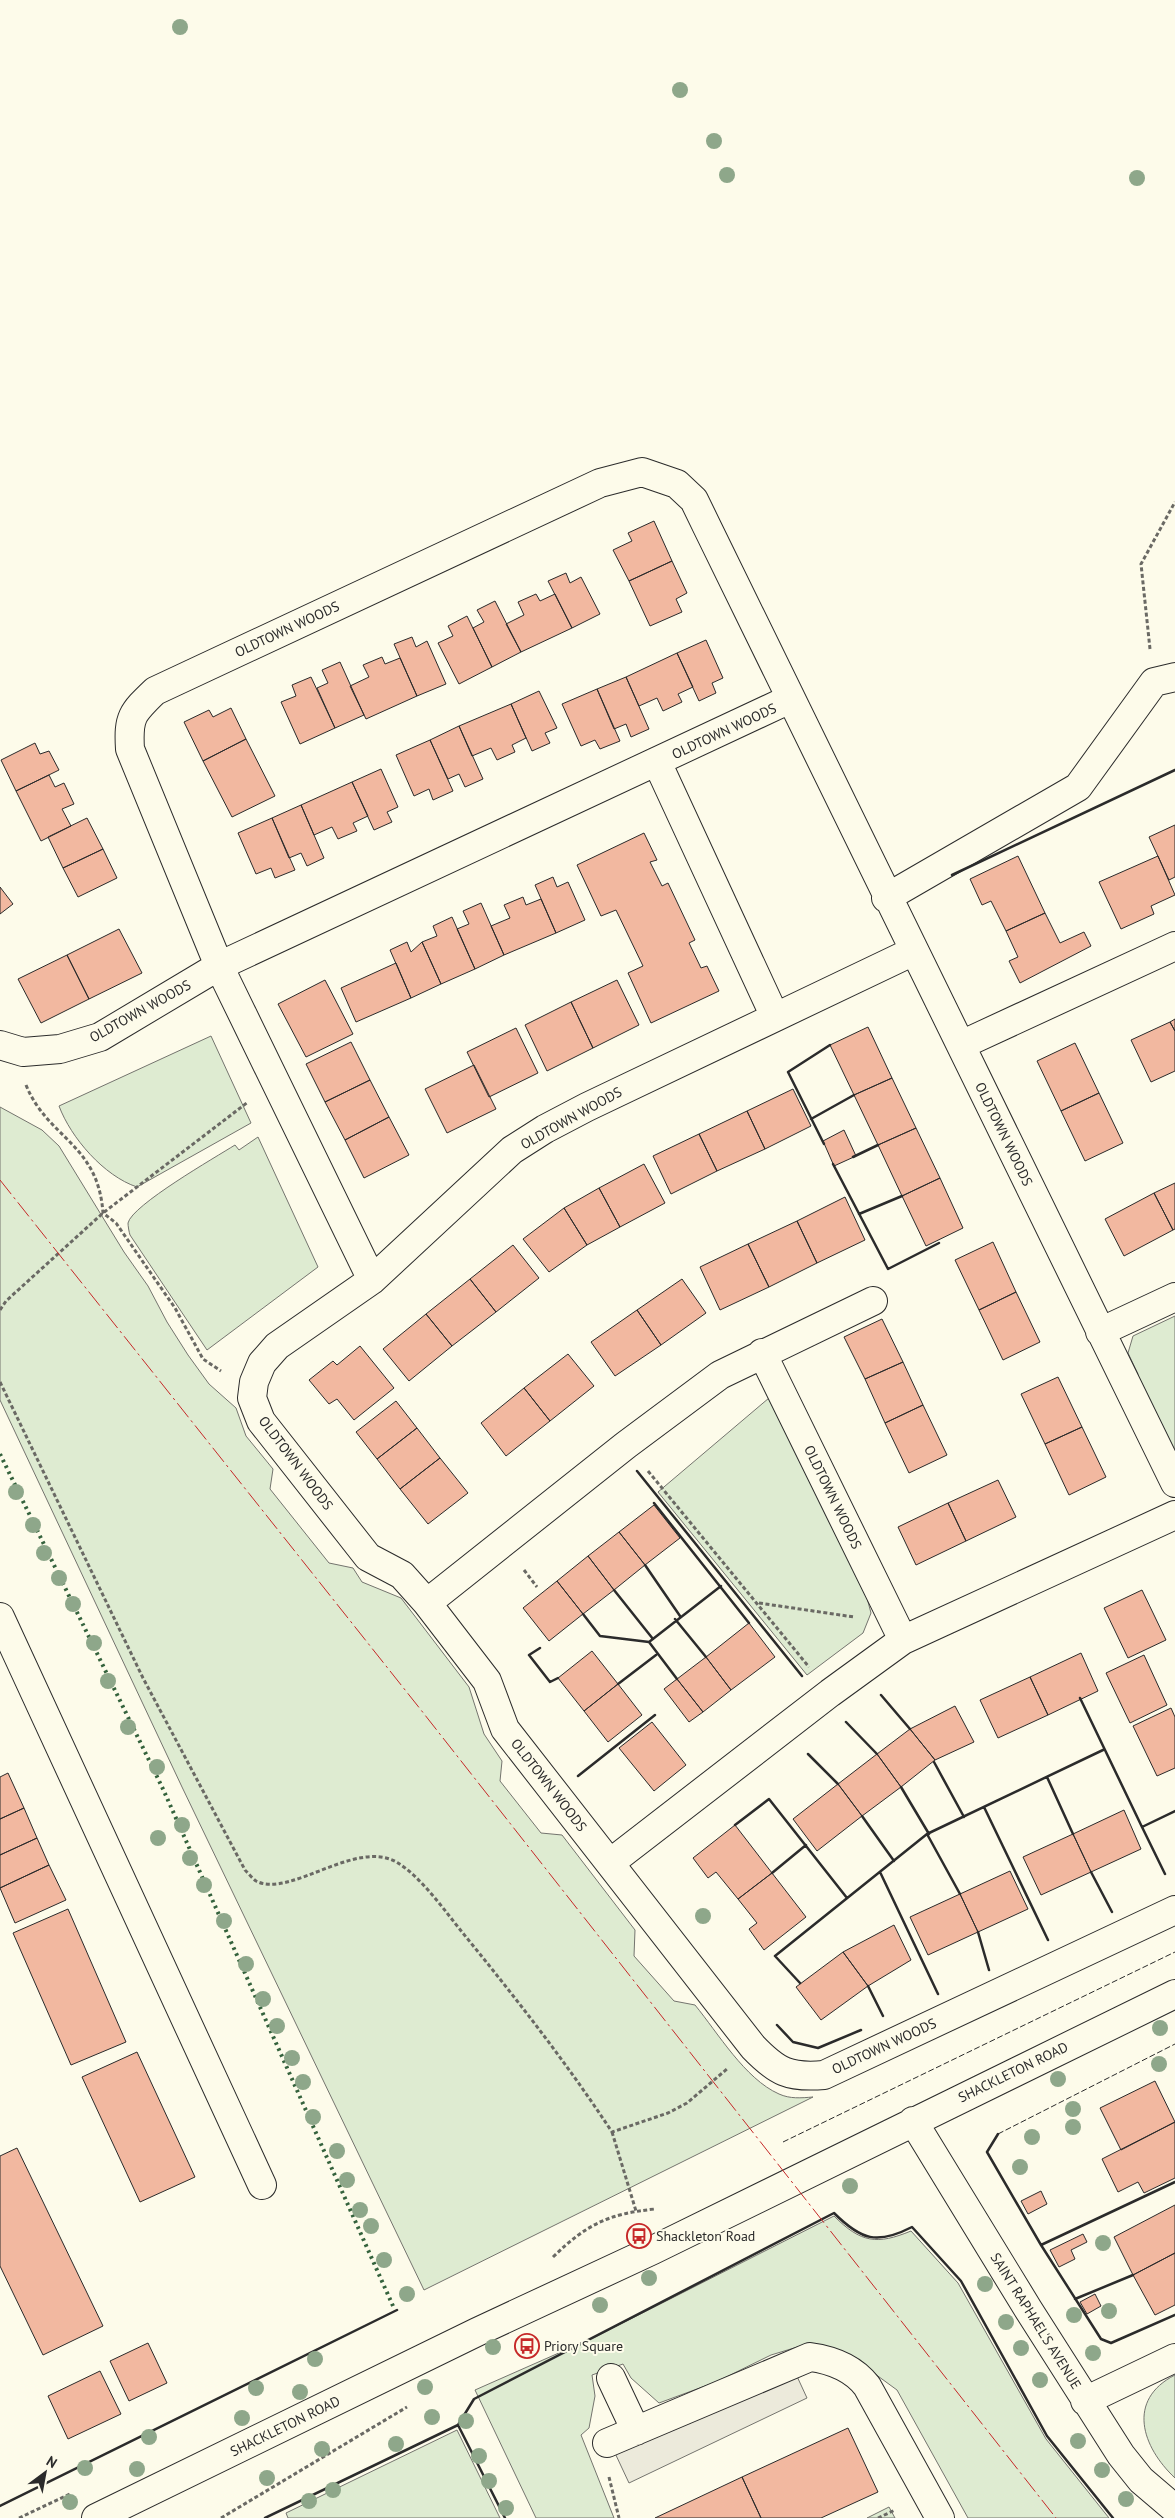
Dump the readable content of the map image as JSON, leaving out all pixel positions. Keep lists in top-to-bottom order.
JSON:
{
  "streets": {
    "street": ["OLDTOWN WOODS", "SHACKLETON ROAD", "SAINT RAPHAEL'S AVENUE"]
  },
  "crossings": [
    ["SHACKLETON ROAD", "SAINT RAPHAEL'S AVENUE"]
  ],
  "places": {
    "bus stop": ["Shackleton Road", "Priory Square"]
  },
  "north": "top right"
}
